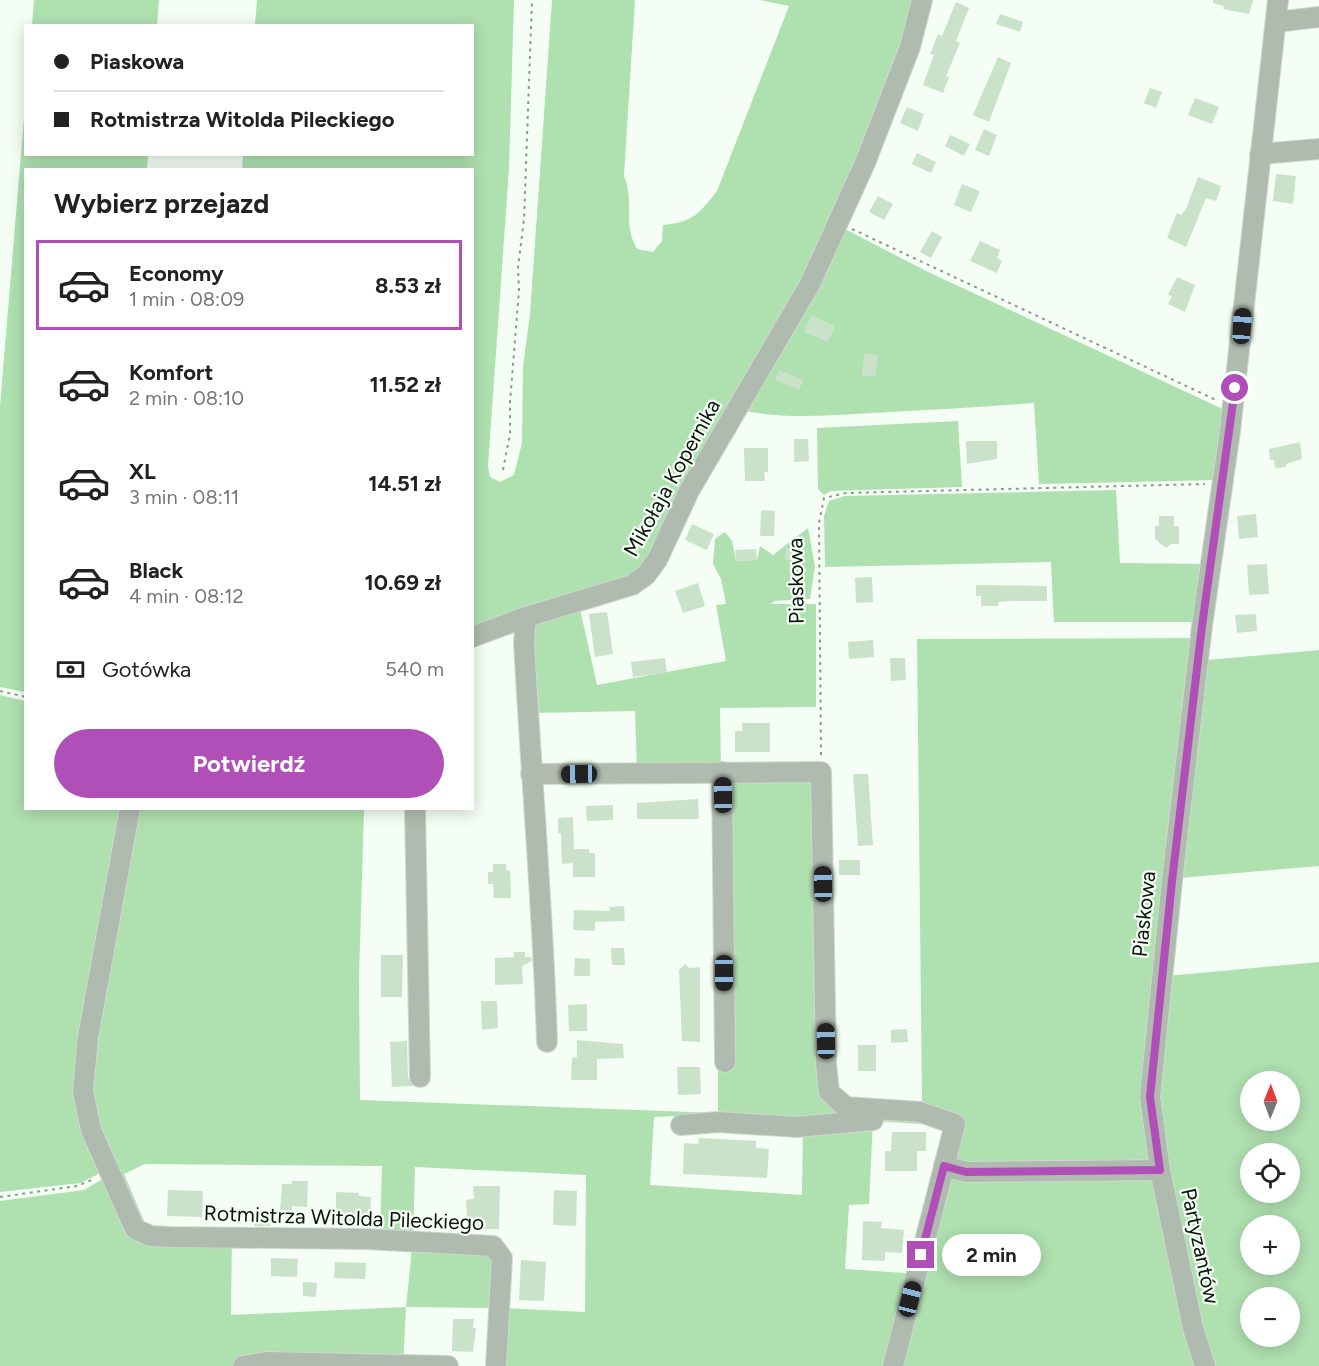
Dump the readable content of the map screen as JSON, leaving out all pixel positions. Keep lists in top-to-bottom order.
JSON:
{
  "streets": {
    "street": [
      "Mikołaja Kopernika",
      "Piaskowa",
      "Rotmistrza Witolda Pileckiego",
      "Partyzantów"
    ]
  },
  "crossings": [
    ["Piaskowa", "Partyzantów"]
  ],
  "north": "top",
  "page": {
    "banner": ["Piaskowa", "Rotmistrza Witolda Pileckiego"],
    "heading": "Wybierz przejazd",
    "list": [
      {
        "name": "Economy",
        "note": "1 min · 08:09",
        "value": "8.53 zł"
      },
      {
        "name": "Komfort",
        "note": "2 min · 08:10",
        "value": "11.52 zł"
      },
      {
        "name": "XL",
        "note": "3 min · 08:11",
        "value": "14.51 zł"
      },
      {
        "name": "Black",
        "note": "4 min · 08:12",
        "value": "10.69 zł"
      }
    ],
    "pay": ["Gotówka", "540 m"],
    "buttons": "Potwierdź",
    "map_buttons": ["+", "−"],
    "bubble": "2 min"
  }
}
